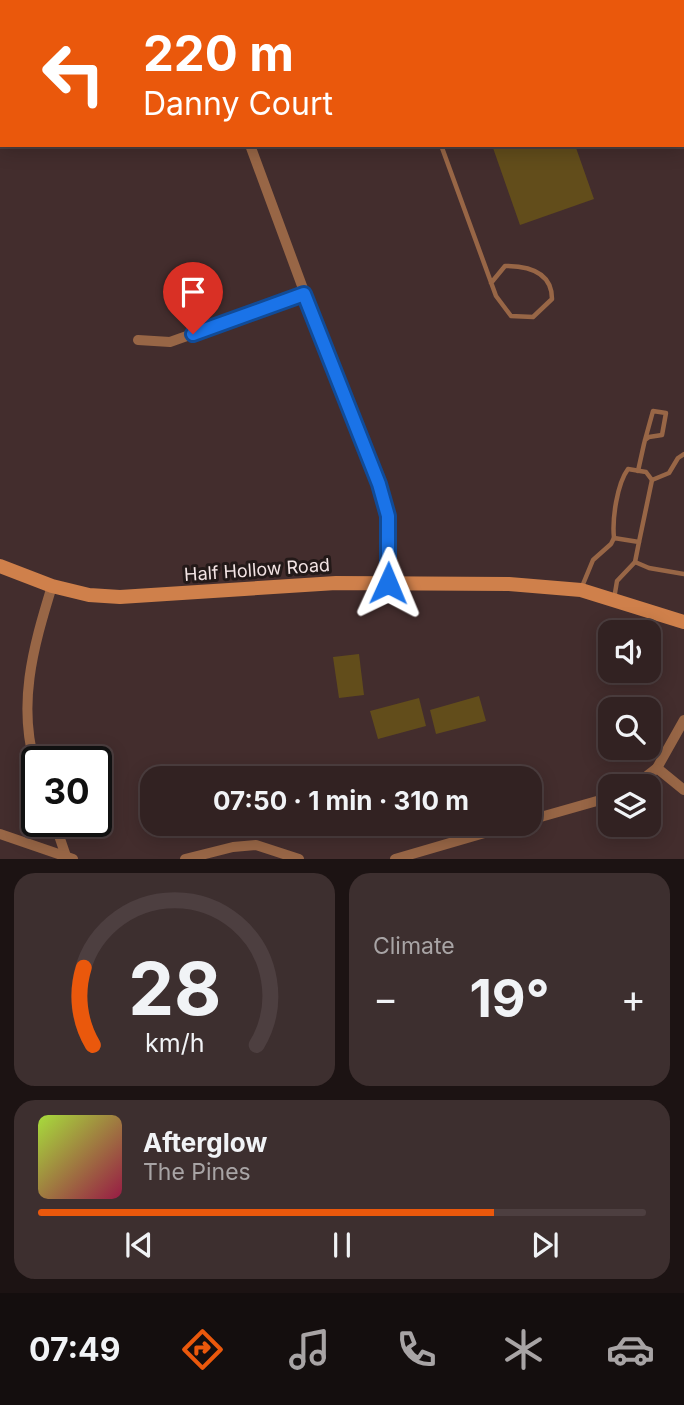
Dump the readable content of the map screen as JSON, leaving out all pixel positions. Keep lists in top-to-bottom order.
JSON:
{
  "streets": {
    "street": ["Half Hollow Road"]
  },
  "page": {
    "turn": ["220 m", "Danny Court"],
    "limit": "30",
    "trip": "07:50 · 1 min · 310 m",
    "tile": "Climate",
    "heat": ["−", "19°", "+"],
    "song": ["Afterglow", "The Pines"],
    "tabs": "07:49",
    "gauge": ["28", "km/h"]
  }
}
